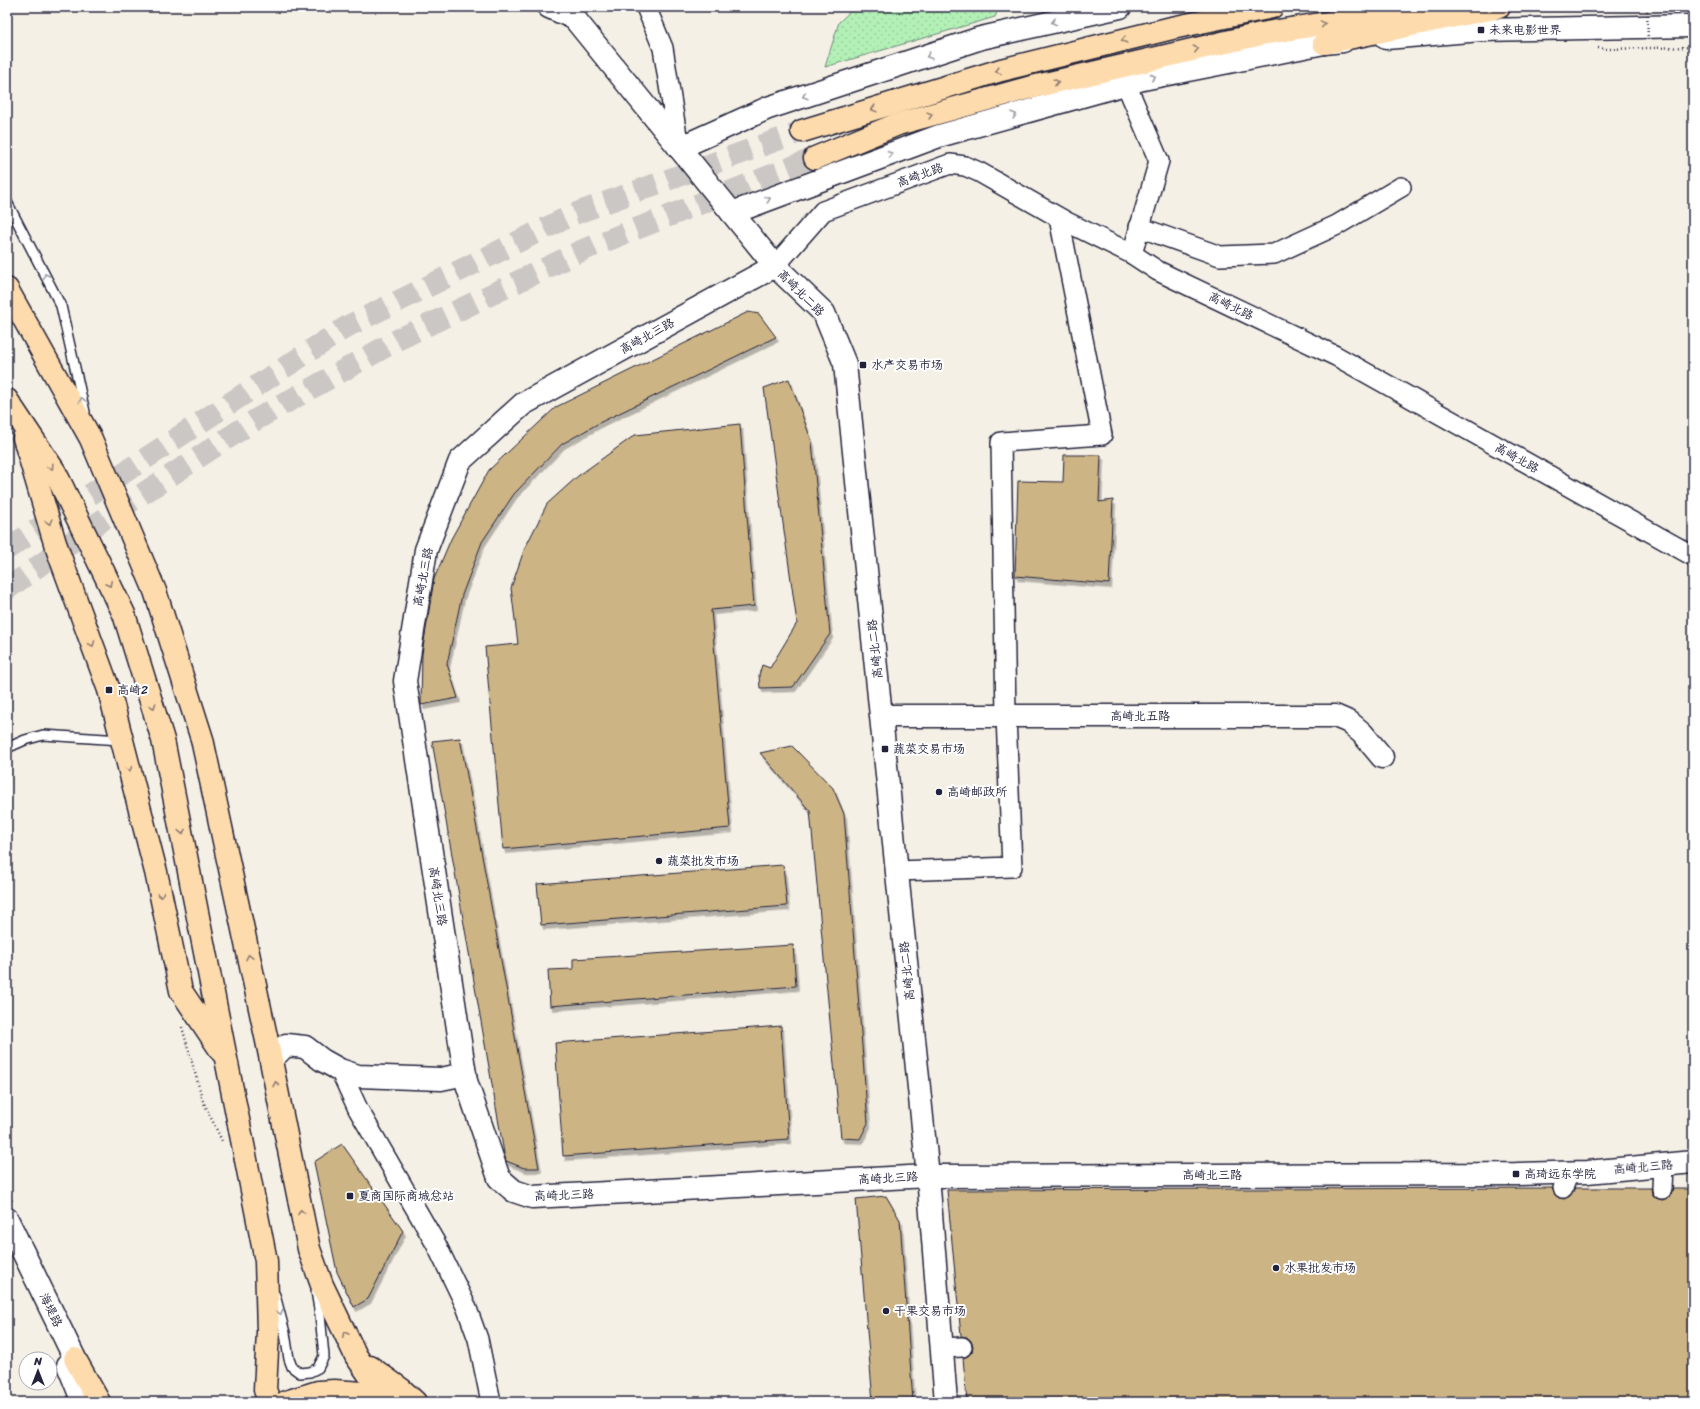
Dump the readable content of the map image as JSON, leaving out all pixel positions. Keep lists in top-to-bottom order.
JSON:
{
  "streets": {
    "street": [
      "高崎北路",
      "高崎北二路",
      "高崎北三路",
      "高崎北五路",
      "海堤路"
    ]
  },
  "crossings": [
    ["高崎北路", "高崎北二路"],
    ["高崎北路", "高崎北三路"],
    ["高崎北二路", "高崎北三路"],
    ["高崎北二路", "高崎北五路"]
  ],
  "places": {
    "transit": [
      "未来电影世界",
      "水产交易市场",
      "高崎2",
      "蔬菜交易市场",
      "高琦远东学院",
      "夏商国际商城总站"
    ],
    "other": [
      "高崎邮政所",
      "蔬菜批发市场",
      "水果批发市场",
      "干果交易市场"
    ]
  },
  "north": "top"
}
